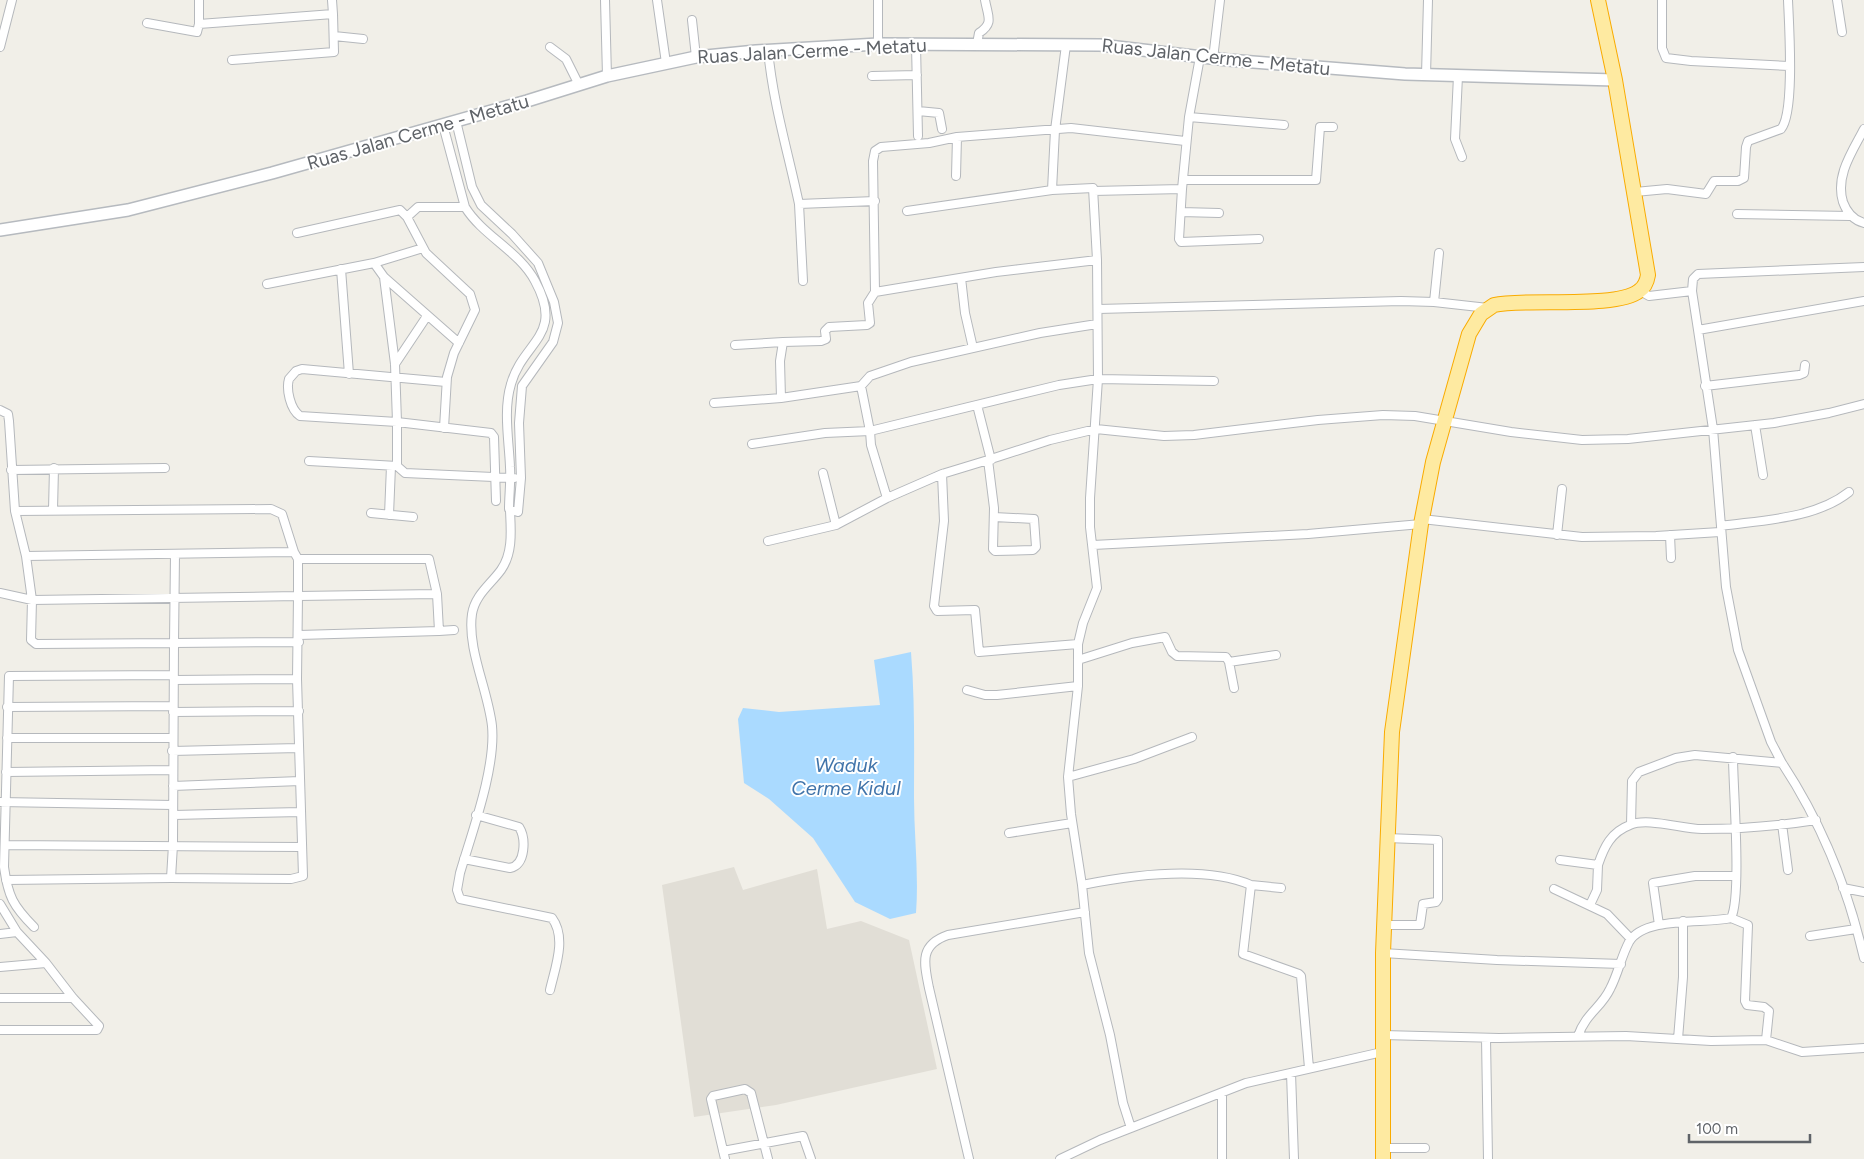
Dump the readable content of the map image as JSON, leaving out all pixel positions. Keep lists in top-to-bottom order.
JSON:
{
  "streets": {
    "main road": ["Ruas Jalan Cerme - Metatu"]
  },
  "water": ["Waduk Cerme Kidul"],
  "scale_bar": "100 m"
}
